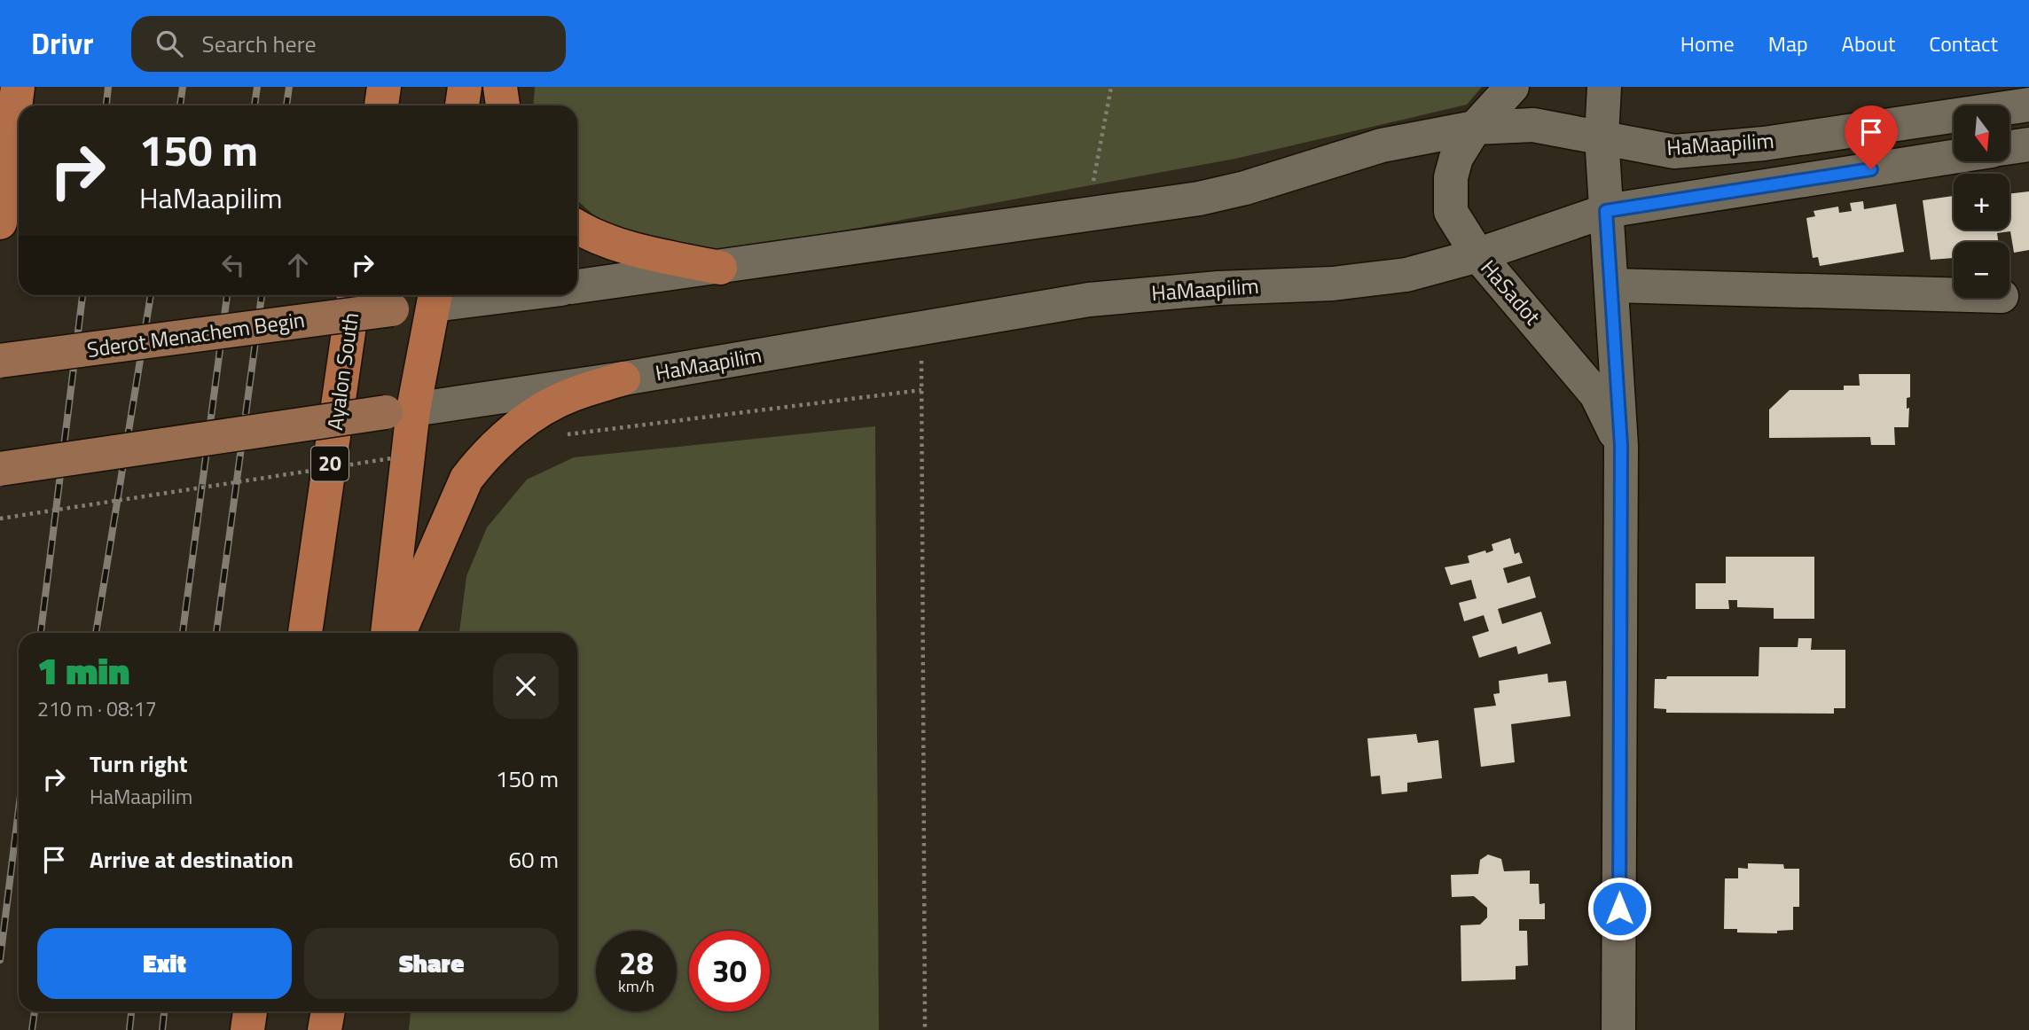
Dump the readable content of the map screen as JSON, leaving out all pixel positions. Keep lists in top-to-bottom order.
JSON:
{
  "streets": {
    "highway": ["Ayalon South", "20"],
    "main road": ["Sderot Menachem Begin"],
    "street": ["HaMaapilim", "HaSadot"]
  },
  "crossings": [
    ["HaMaapilim", "HaSadot"]
  ],
  "north": "bottom",
  "page": {
    "header": "Drivr",
    "search": "Search here",
    "nav": [
      "Home",
      "Map",
      "About",
      "Contact"
    ],
    "map_buttons": ["+", "−"],
    "turn": ["150 m", "HaMaapilim"],
    "heading": ["1 min", "210 m · 08:17"],
    "list": [
      {
        "name": "Turn right",
        "note": "HaMaapilim",
        "value": "150 m"
      },
      {
        "name": "Arrive at destination",
        "value": "60 m"
      }
    ],
    "buttons": ["Exit", "Share"],
    "speed": "28 km/h",
    "limit": "30"
  }
}
